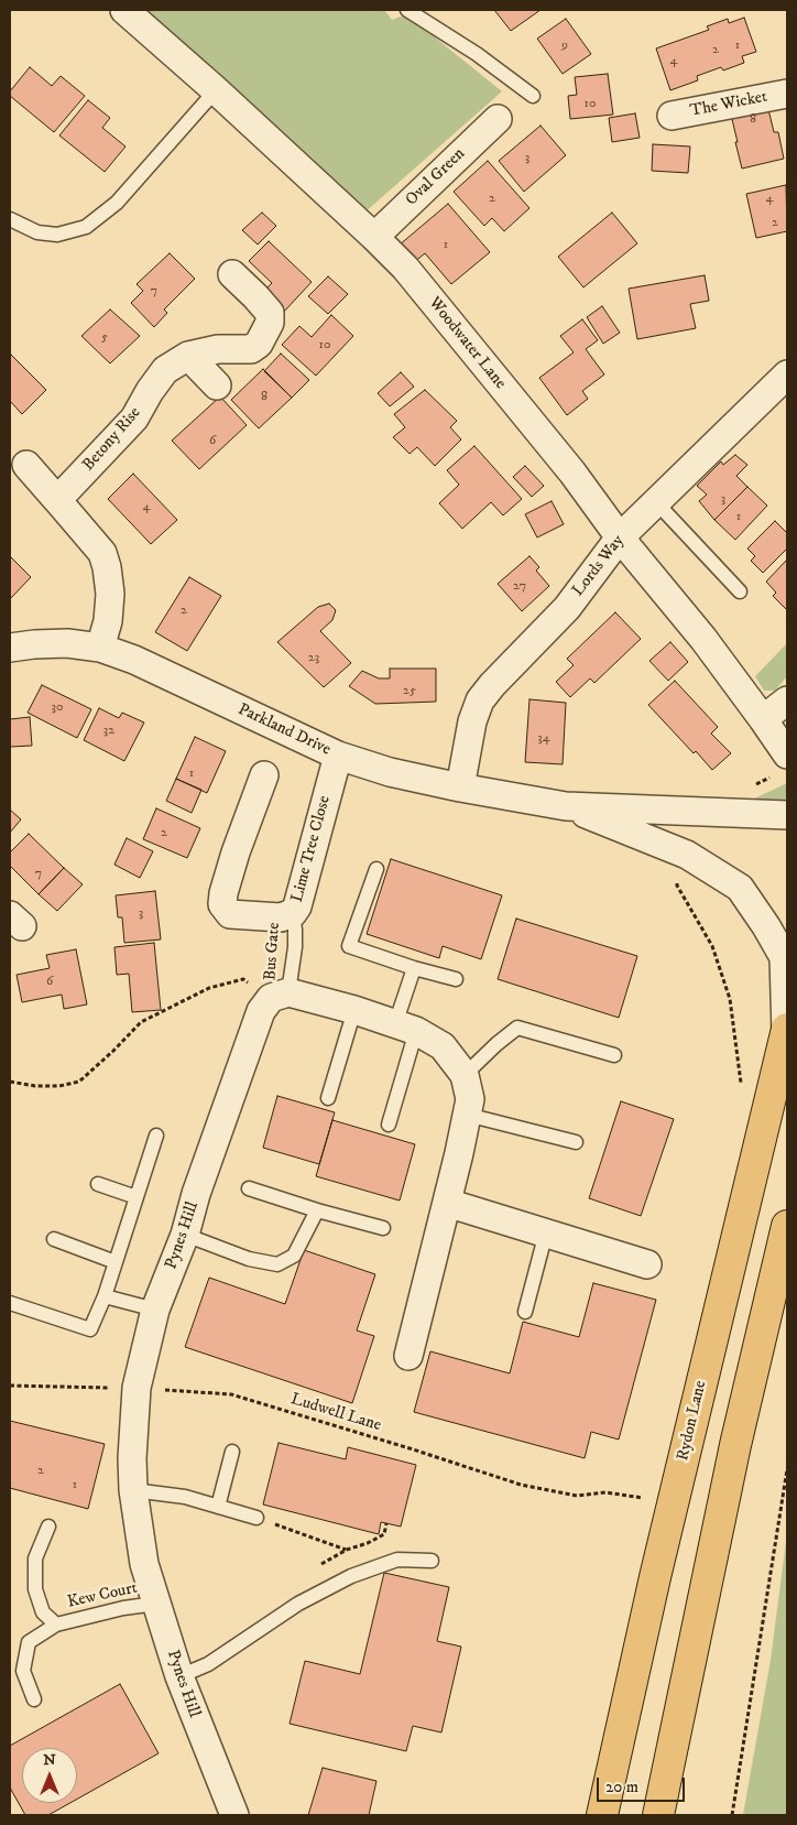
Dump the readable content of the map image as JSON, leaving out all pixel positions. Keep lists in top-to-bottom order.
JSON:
{
  "streets": {
    "main road": ["Rydon Lane"],
    "street": [
      "The Wicket",
      "Oval Green",
      "Woodwater Lane",
      "Betony Rise",
      "Lords Way",
      "Parkland Drive",
      "Lime Tree Close",
      "Pynes Hill"
    ],
    "lane": ["Bus Gate", "Kew Court"],
    "path": ["Ludwell Lane"]
  },
  "crossings": [
    ["Oval Green", "Woodwater Lane"],
    ["Woodwater Lane", "Lords Way"],
    ["Lords Way", "Parkland Drive"],
    ["Parkland Drive", "Lime Tree Close"],
    ["Parkland Drive", "Rydon Lane"],
    ["Lime Tree Close", "Bus Gate"],
    ["Bus Gate", "Pynes Hill"],
    ["Pynes Hill", "Ludwell Lane"],
    ["Pynes Hill", "Kew Court"]
  ],
  "house_numbers": [
    "9",
    "1",
    "2",
    "4",
    "10",
    "8",
    "3",
    "2",
    "4",
    "2",
    "1",
    "7",
    "5",
    "10",
    "8",
    "6",
    "3",
    "4",
    "1",
    "27",
    "2",
    "23",
    "25",
    "30",
    "32",
    "34",
    "1",
    "2",
    "7",
    "3",
    "6",
    "2",
    "1"
  ],
  "scale_bar": "20 m",
  "north": "top"
}
